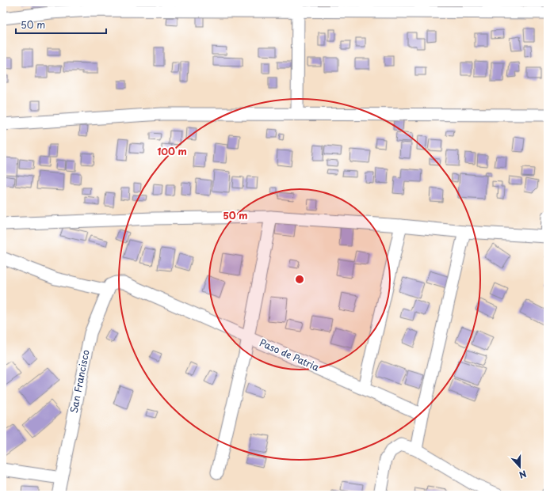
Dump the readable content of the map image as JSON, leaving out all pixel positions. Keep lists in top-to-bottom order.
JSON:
{
  "streets": {
    "street": ["Paso de Patria", "San Francisco"]
  },
  "crossings": [
    ["Paso de Patria", "San Francisco"]
  ],
  "scale_bar": "50 m",
  "north": "bottom",
  "rings": ["100 m", "50 m"]
}
